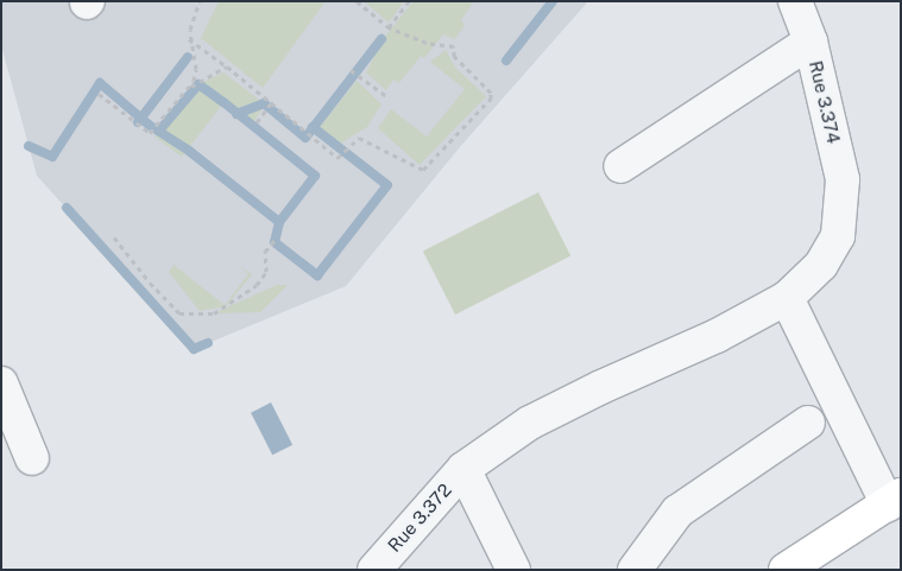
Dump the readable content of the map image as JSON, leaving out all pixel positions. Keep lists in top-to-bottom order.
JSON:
{
  "streets": {
    "street": ["Rue 3.374", "Rue 3.372"]
  },
  "crossings": [
    ["Rue 3.374", "Rue 3.372"]
  ]
}
